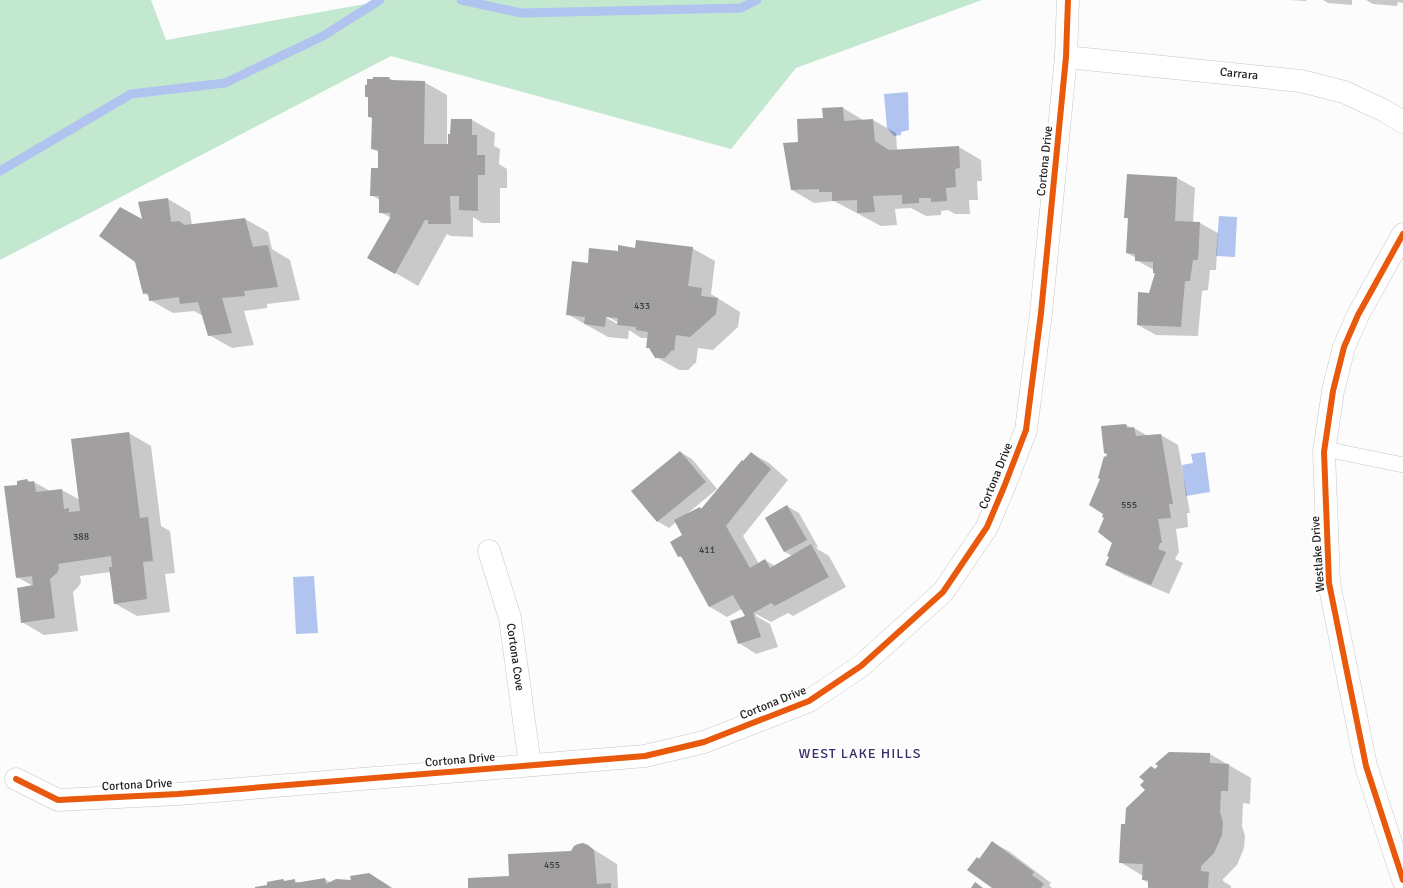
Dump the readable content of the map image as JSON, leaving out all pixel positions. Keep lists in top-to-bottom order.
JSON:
{
  "streets": {
    "street": [
      "Carrara",
      "Cortona Drive",
      "Westlake Drive",
      "Cortona Cove"
    ]
  },
  "crossings": [
    ["Carrara", "Cortona Drive"],
    ["Cortona Drive", "Cortona Cove"]
  ],
  "districts": ["WEST LAKE HILLS"],
  "house_numbers": [
    "433",
    "555",
    "388",
    "411",
    "455"
  ]
}
